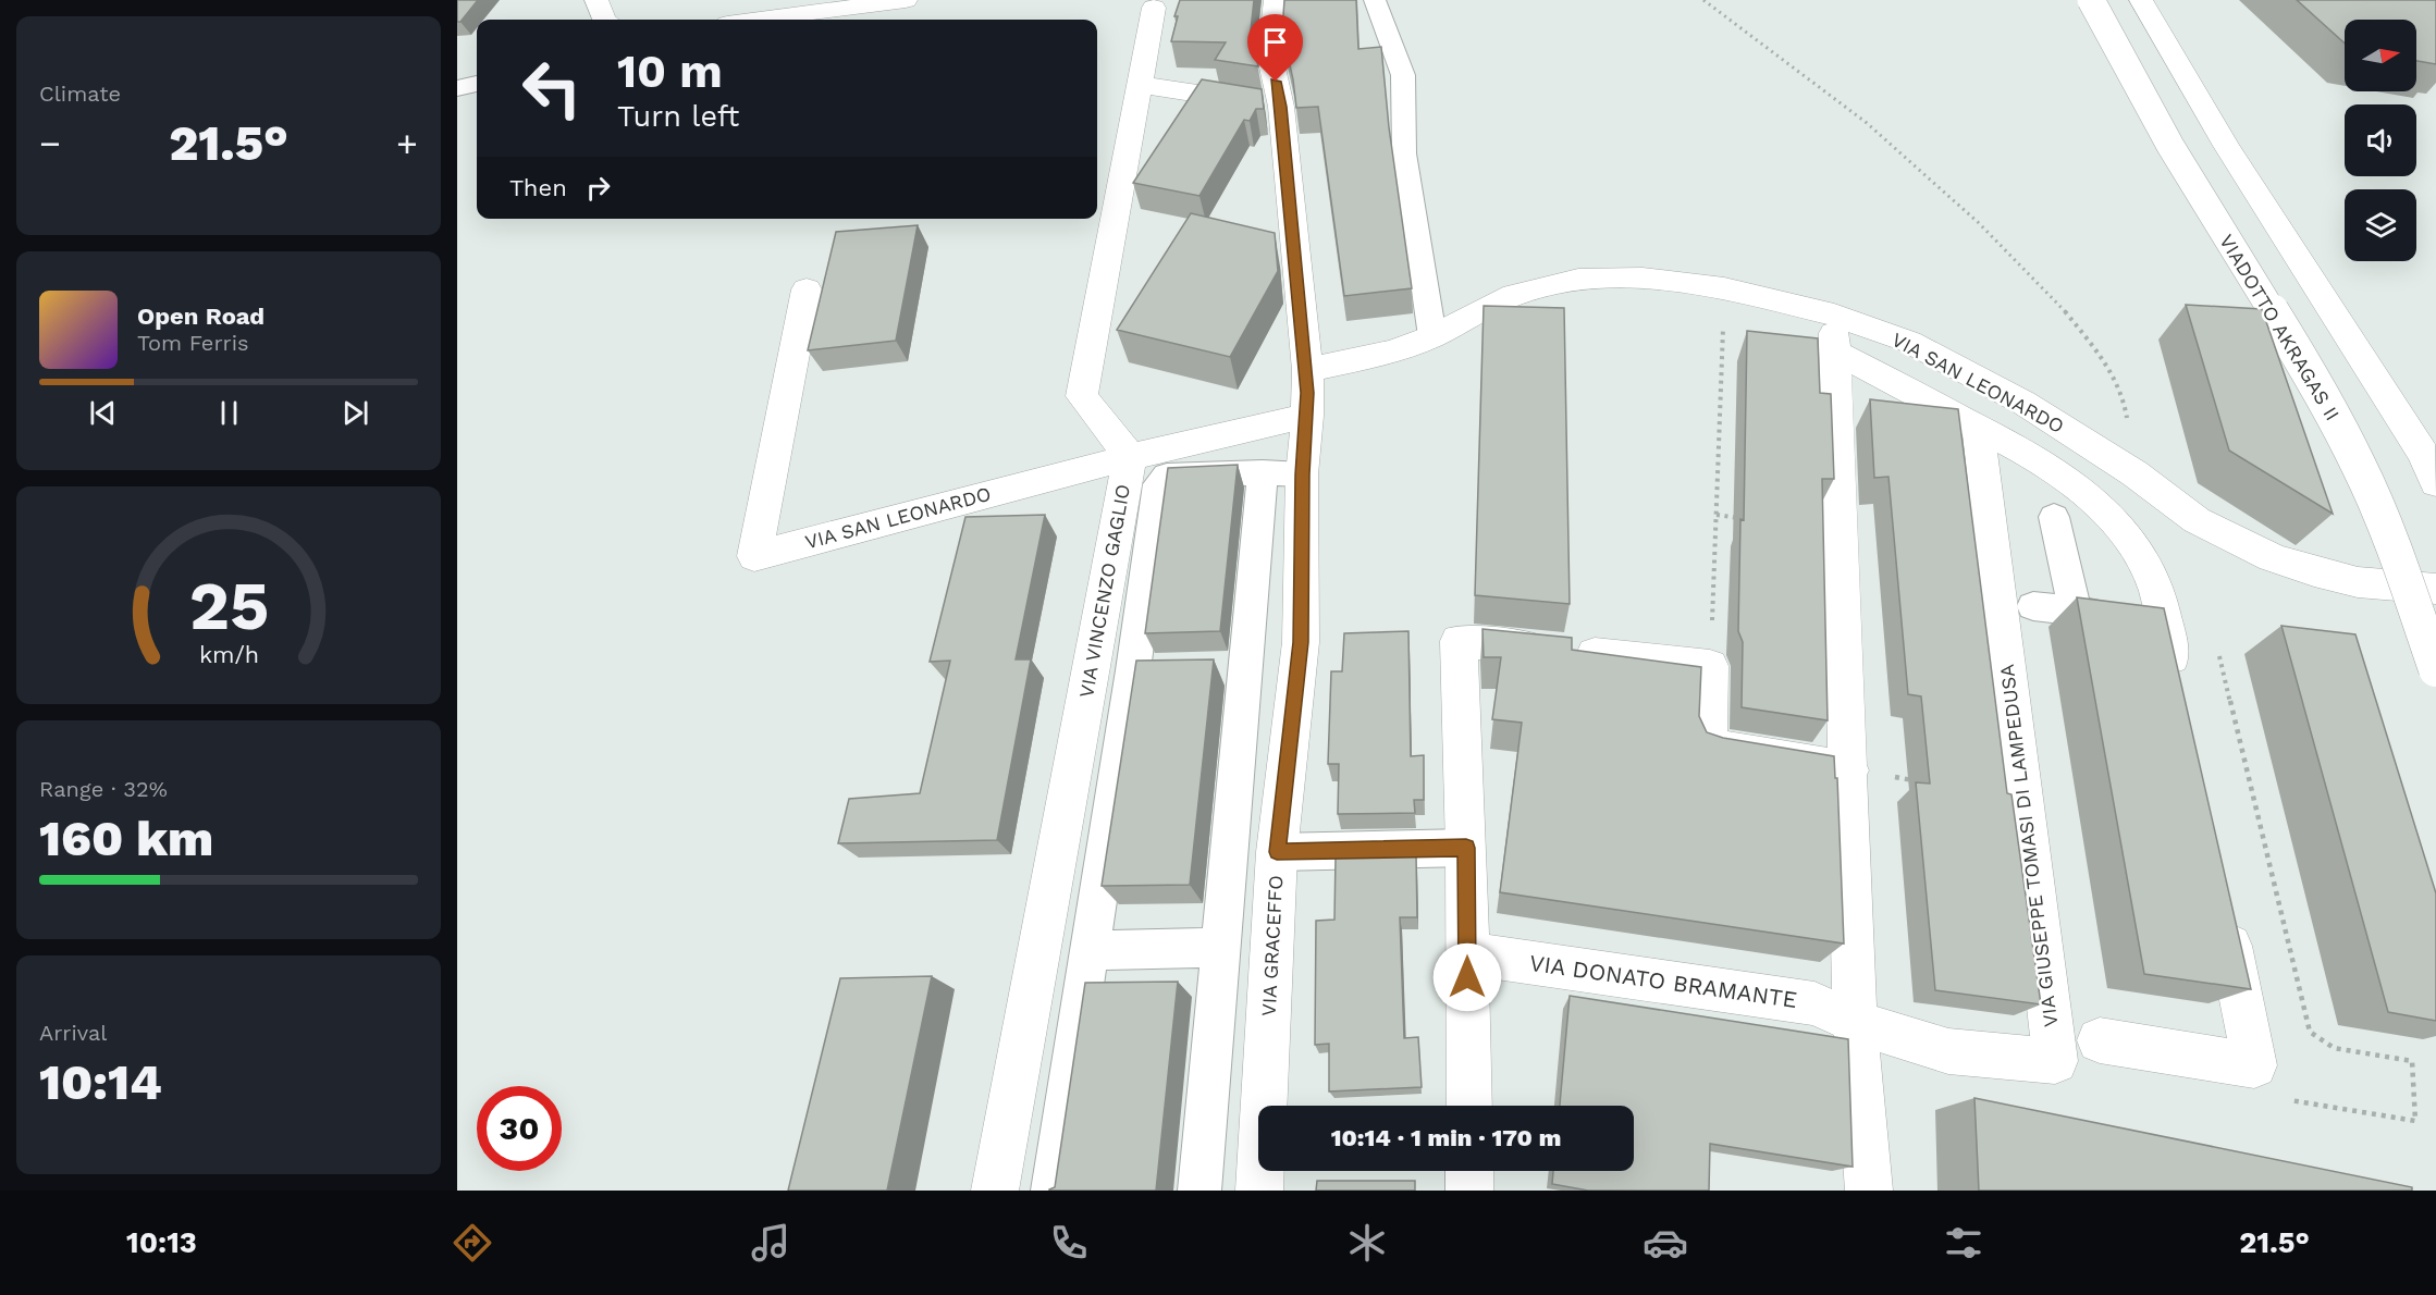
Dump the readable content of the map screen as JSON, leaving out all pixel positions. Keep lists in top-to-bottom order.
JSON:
{
  "streets": {
    "street": [
      "VIADOTTO AKRAGAS II",
      "VIA SAN LEONARDO",
      "VIA VINCENZO GAGLIO",
      "VIA GIUSEPPE TOMASI DI LAMPEDUSA",
      "VIA GRACEFFO",
      "VIA DONATO BRAMANTE"
    ]
  },
  "crossings": [
    ["VIA SAN LEONARDO", "VIA VINCENZO GAGLIO"],
    ["VIA SAN LEONARDO", "VIA GRACEFFO"],
    ["VIA GIUSEPPE TOMASI DI LAMPEDUSA", "VIA DONATO BRAMANTE"]
  ],
  "north": "right",
  "page": {
    "tile": [
      "Climate",
      ["Range · 32%", "160 km"],
      ["Arrival", "10:14"]
    ],
    "turn": ["10 m", "Turn left"],
    "heat": ["−", "21.5°", "+"],
    "then": "Then",
    "song": ["Open Road", "Tom Ferris"],
    "limit": "30",
    "trip": "10:14 · 1 min · 170 m",
    "tabs": ["10:13", "21.5°"],
    "gauge": ["25", "km/h"]
  }
}
